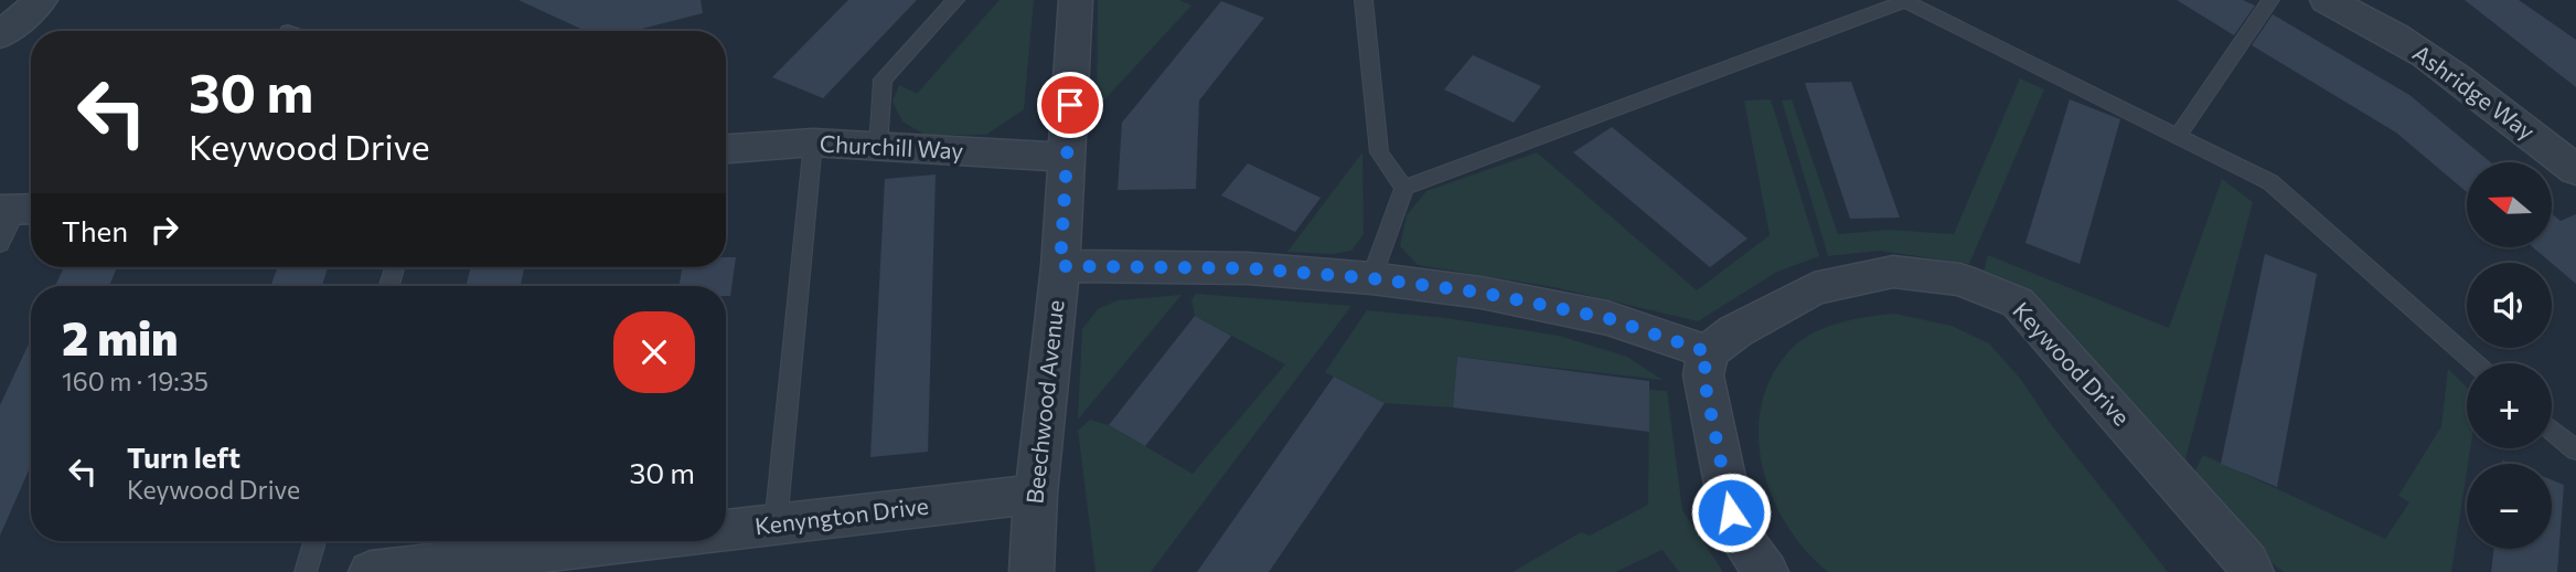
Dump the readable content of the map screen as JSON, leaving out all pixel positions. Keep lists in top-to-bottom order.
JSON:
{
  "streets": {
    "street": [
      "Ashridge Way",
      "Churchill Way",
      "Keywood Drive",
      "Beechwood Avenue",
      "Kenyngton Drive"
    ]
  },
  "crossings": [
    ["Churchill Way", "Beechwood Avenue"],
    ["Beechwood Avenue", "Kenyngton Drive"]
  ],
  "north": "left",
  "page": {
    "turn": ["30 m", "Keywood Drive"],
    "map_buttons": ["+", "−"],
    "then": "Then",
    "heading": ["2 min", "160 m · 19:35"],
    "list": [
      {
        "name": "Turn left",
        "note": "Keywood Drive",
        "value": "30 m"
      }
    ]
  }
}
